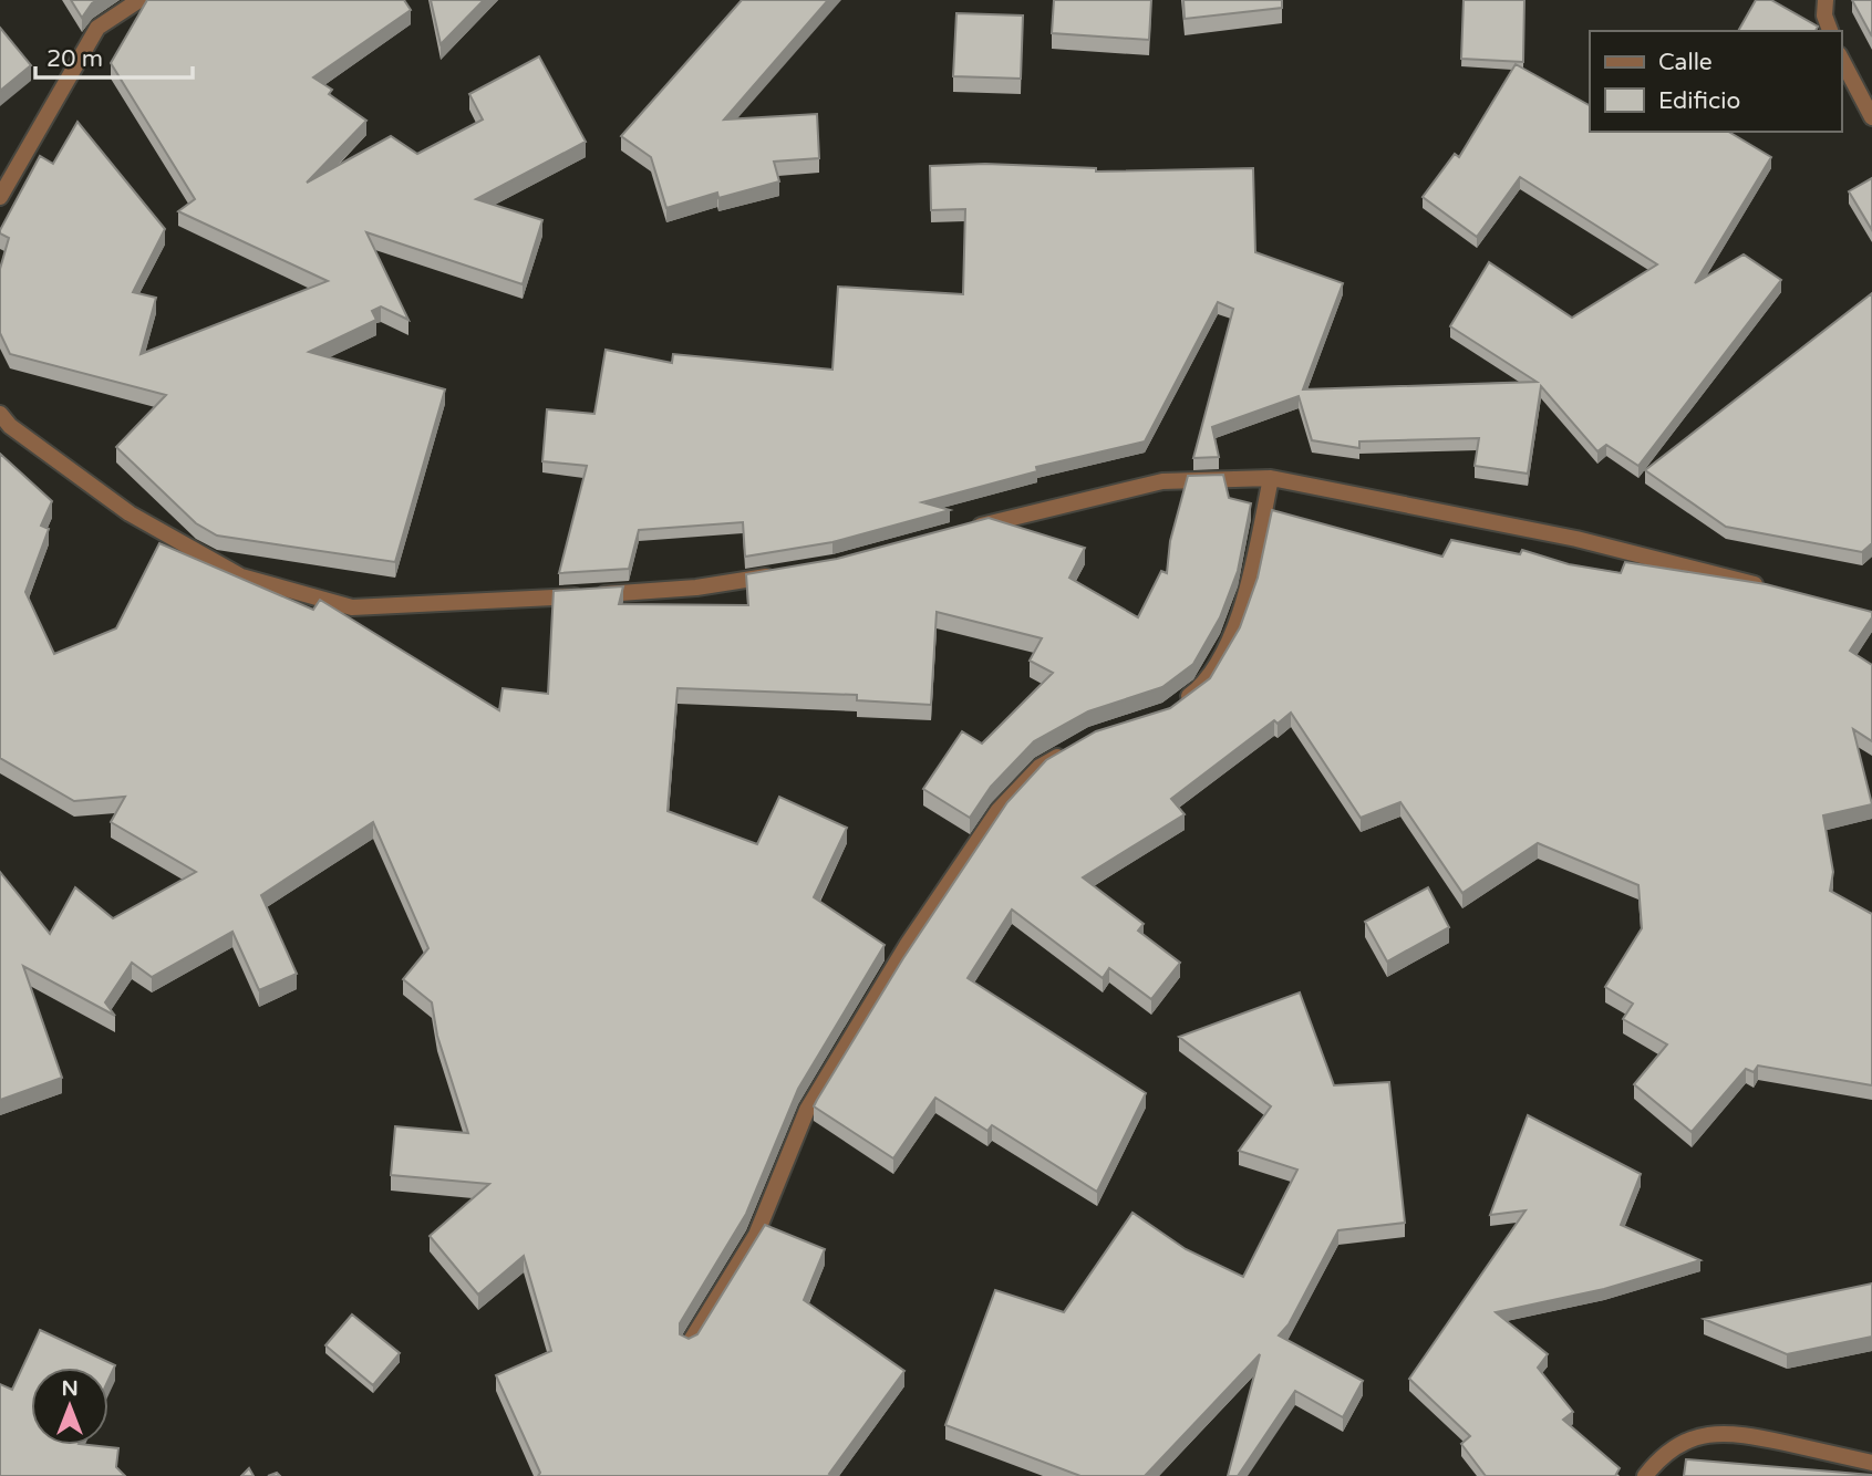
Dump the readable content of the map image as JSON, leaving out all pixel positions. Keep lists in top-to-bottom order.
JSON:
{
  "legend": ["Calle", "Edificio"],
  "scale_bar": "20 m",
  "north": "top"
}
